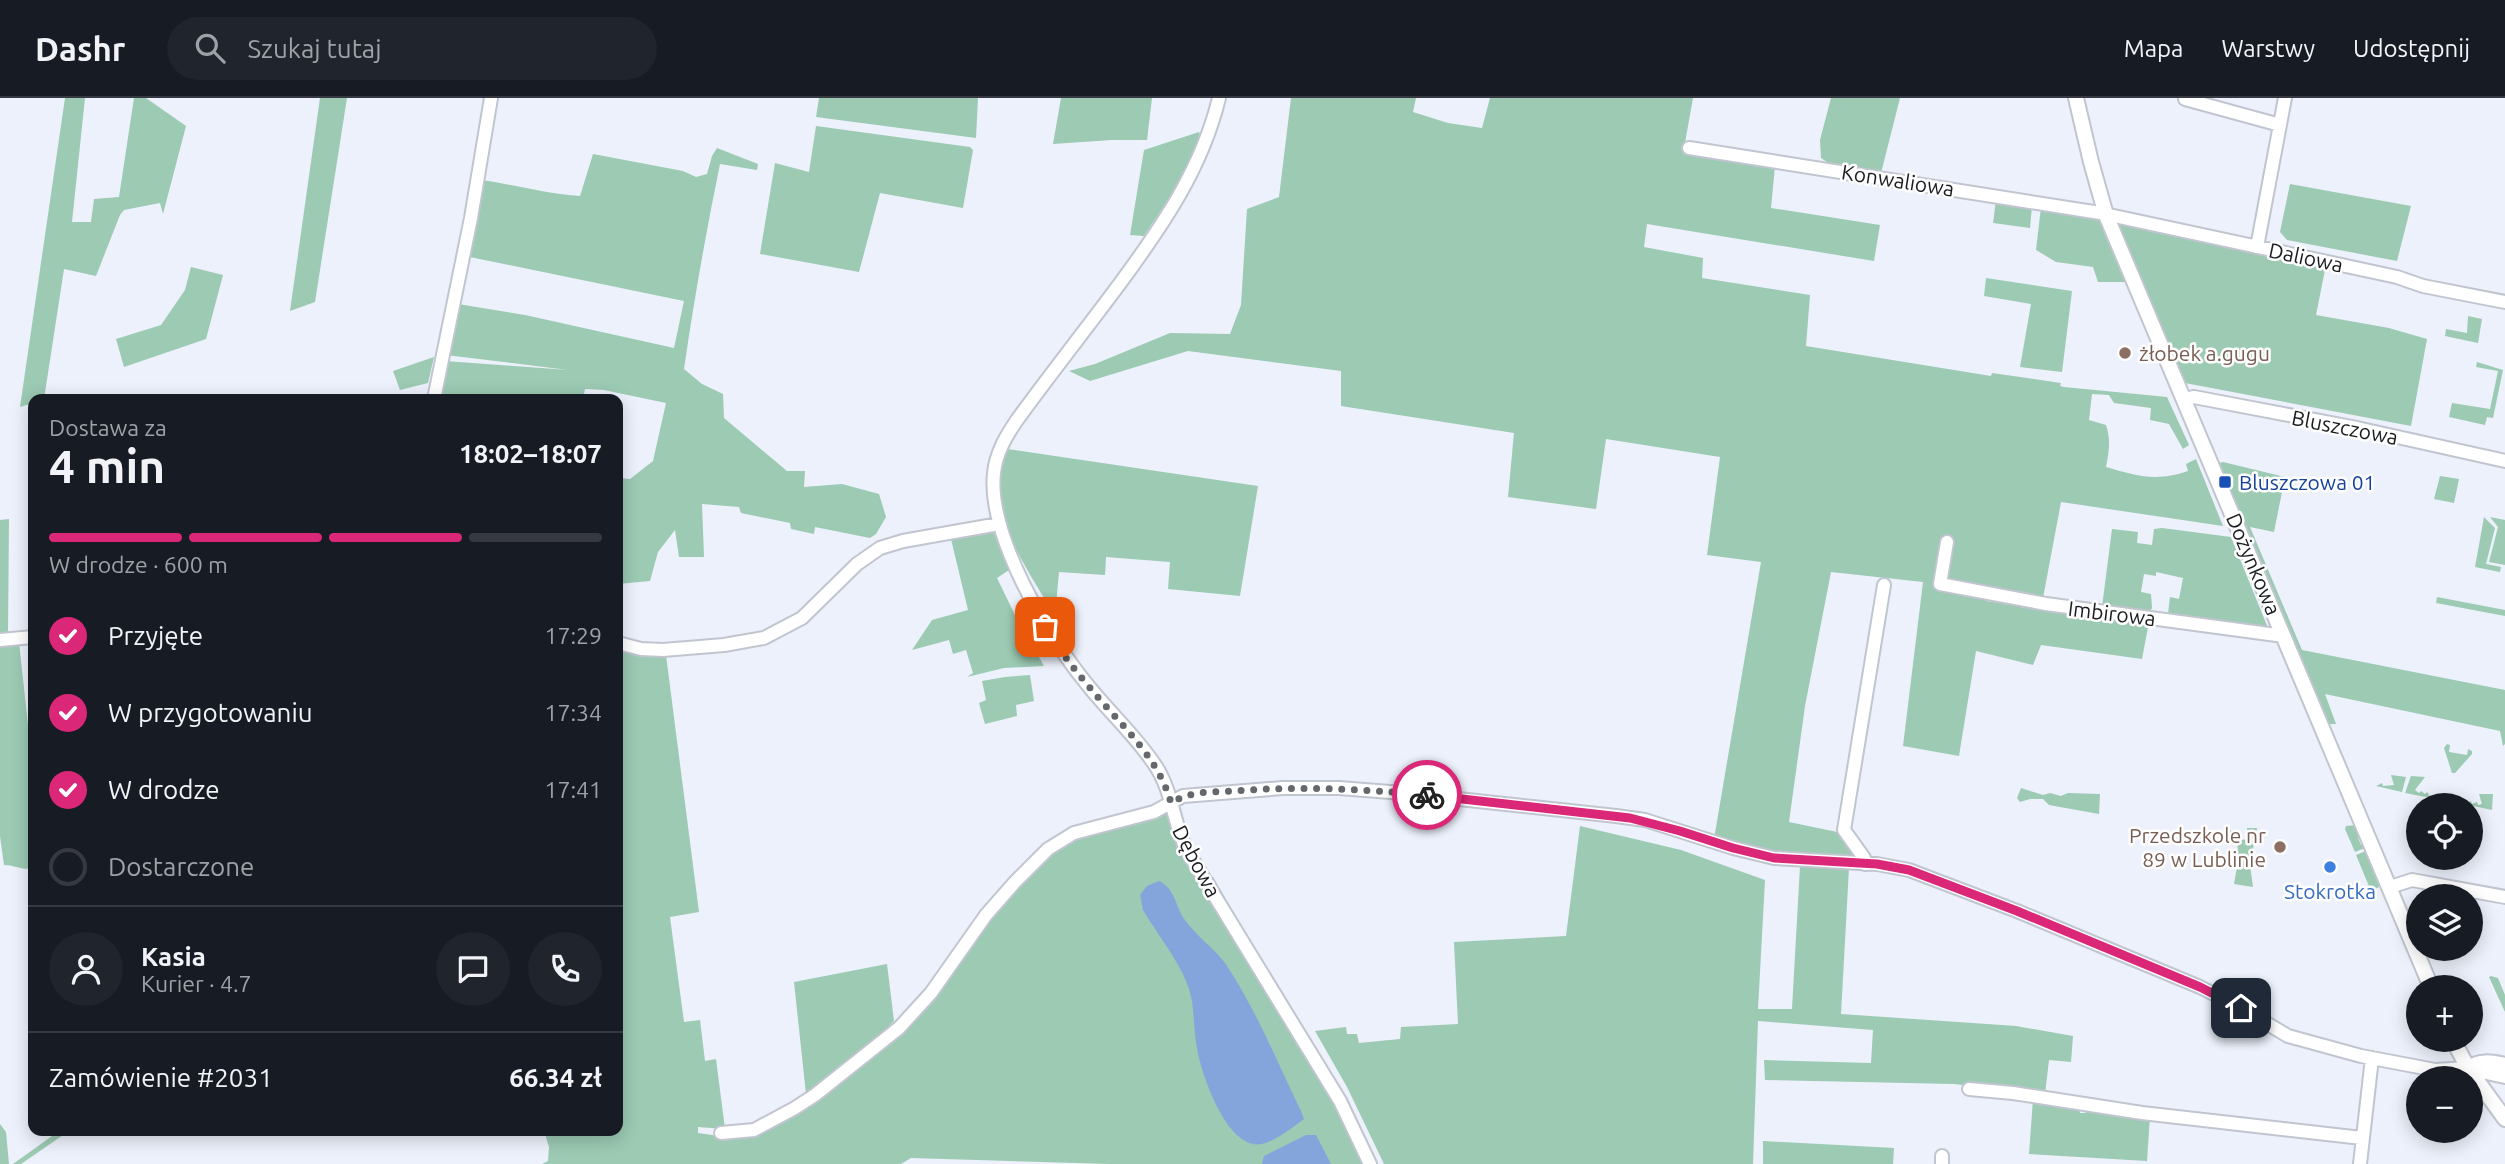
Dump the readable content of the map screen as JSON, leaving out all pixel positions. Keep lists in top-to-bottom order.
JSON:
{
  "streets": {
    "street": [
      "Konwaliowa",
      "Daliowa",
      "Bluszczowa",
      "Dożynkowa",
      "Imbirowa",
      "Dębowa"
    ]
  },
  "crossings": [
    ["Konwaliowa", "Daliowa"],
    ["Konwaliowa", "Dożynkowa"],
    ["Daliowa", "Dożynkowa"],
    ["Bluszczowa", "Dożynkowa"],
    ["Dożynkowa", "Imbirowa"]
  ],
  "places": {
    "other": ["żłobek a.gugu", "Przedszkole nr 89 w Lublinie", "Stokrotka"],
    "transit": ["Bluszczowa 01"]
  },
  "page": {
    "header": "Dashr",
    "search": "Szukaj tutaj",
    "nav": ["Mapa", "Warstwy", "Udostępnij"],
    "heading": ["4 min", "Dostawa za", "18:02–18:07"],
    "panel": [
      "Kasia",
      "Kurier · 4.7",
      "Zamówienie #2031",
      "66.34 zł"
    ],
    "bar": "W drodze · 600 m",
    "list": [
      ["Przyjęte", "17:29"],
      ["W przygotowaniu", "17:34"],
      ["W drodze", "17:41"],
      "Dostarczone"
    ],
    "map_buttons": ["+", "−"]
  }
}
